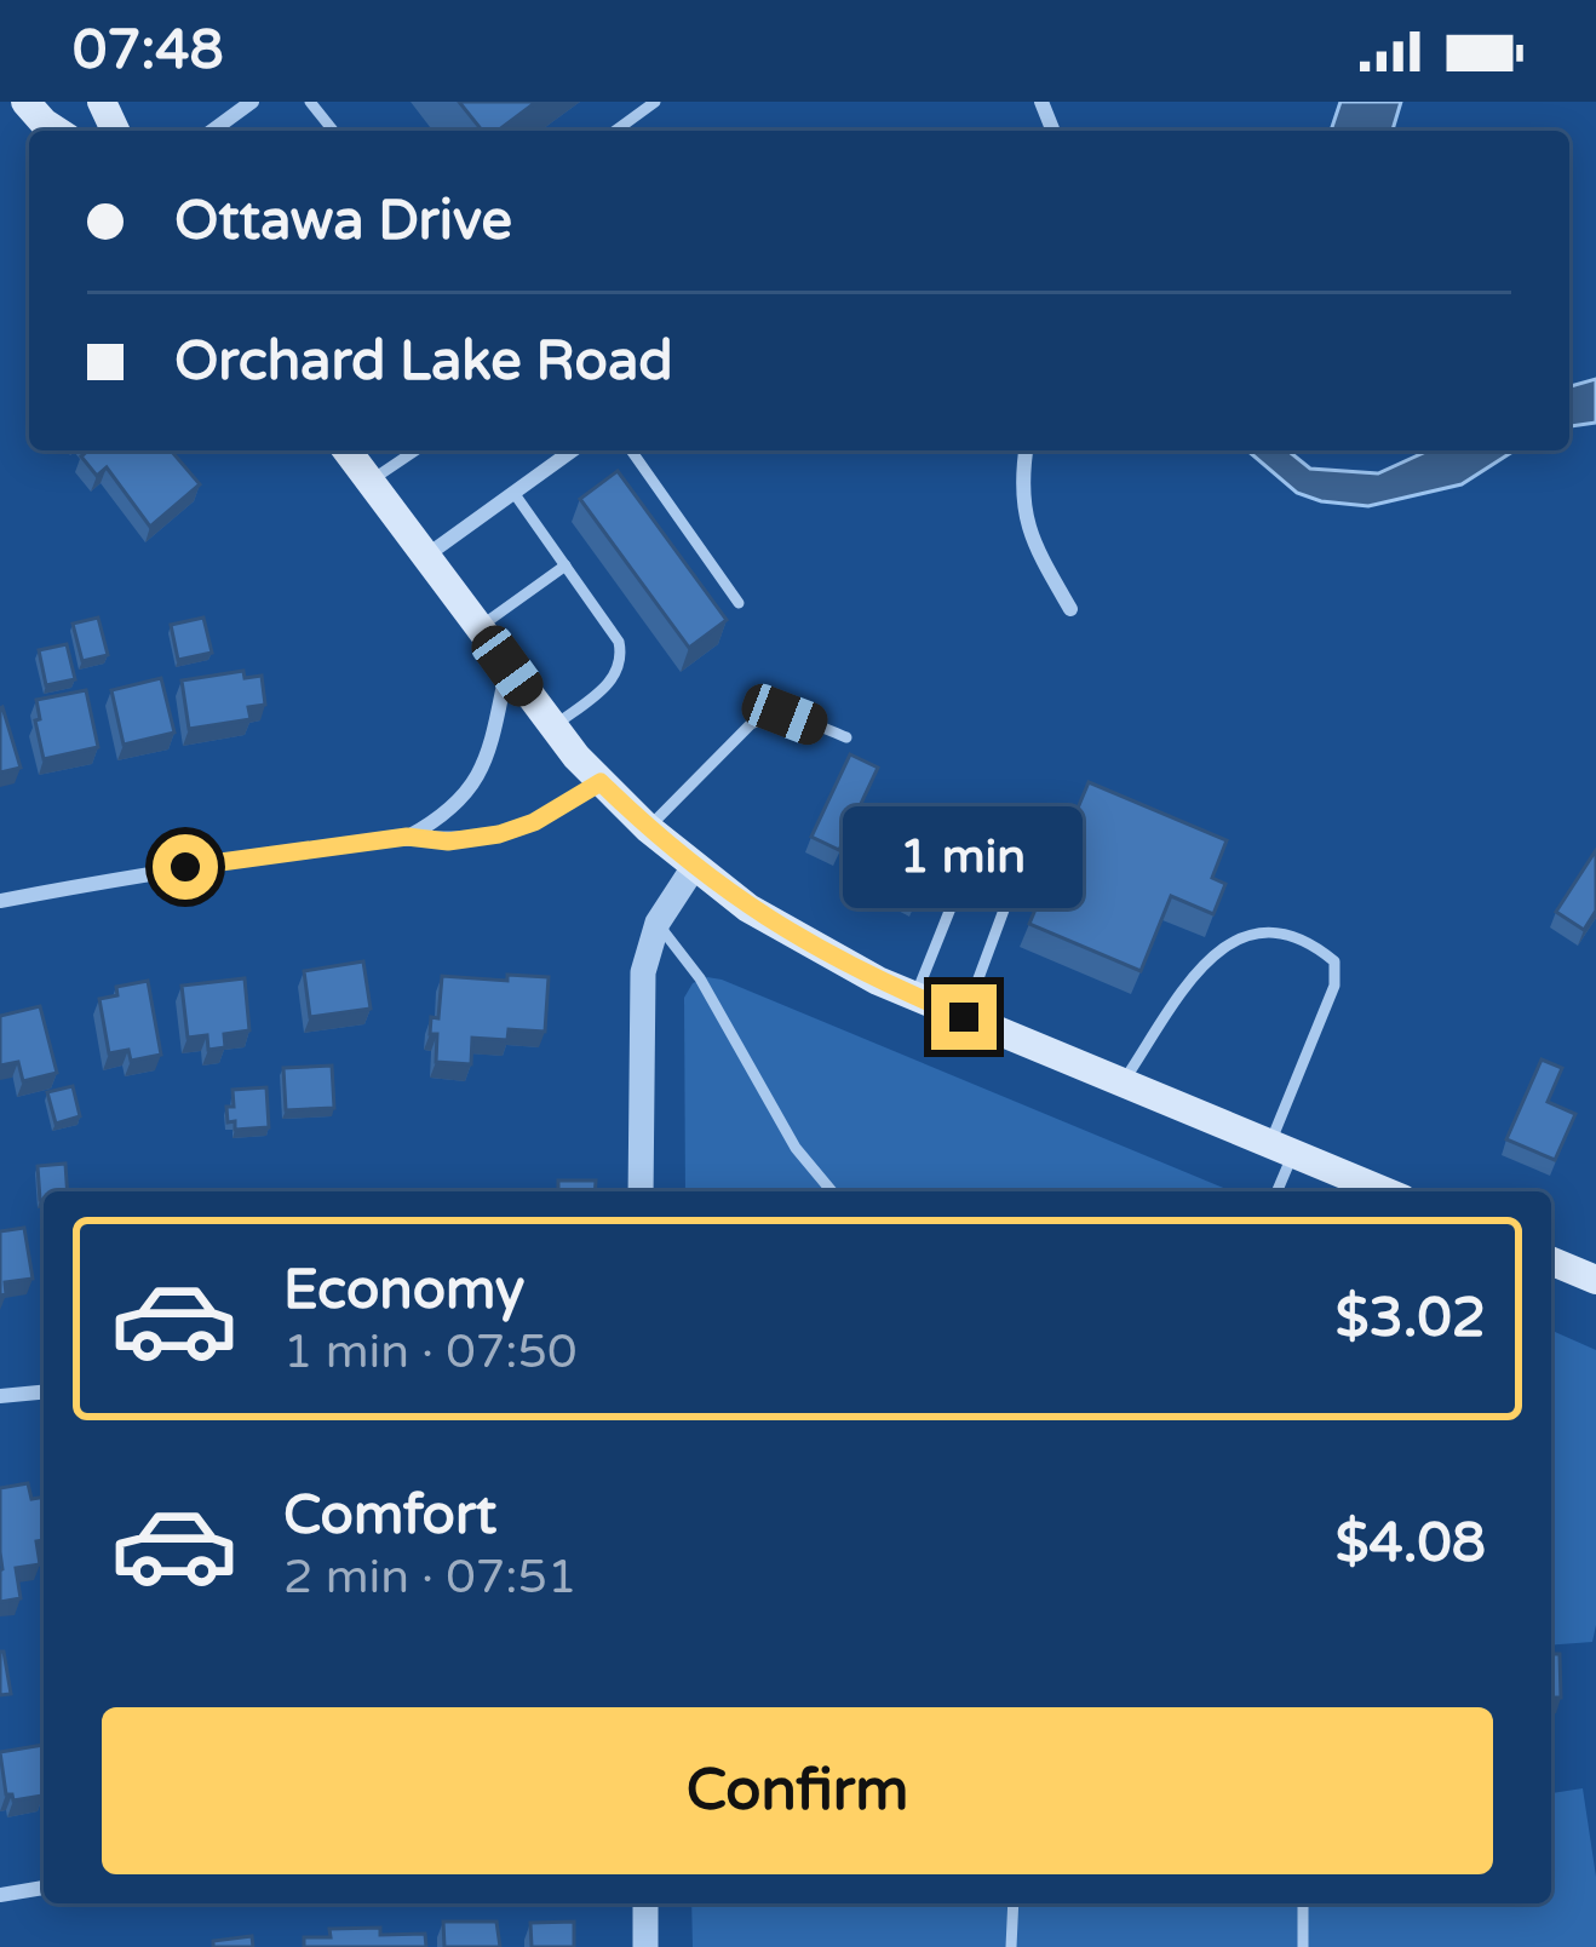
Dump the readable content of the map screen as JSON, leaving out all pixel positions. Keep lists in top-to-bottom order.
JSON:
{
  "page": {
    "status": "07:48",
    "banner": ["Ottawa Drive", "Orchard Lake Road"],
    "bubble": "1 min",
    "list": [
      {
        "name": "Economy",
        "note": "1 min · 07:50",
        "value": "$3.02"
      },
      {
        "name": "Comfort",
        "note": "2 min · 07:51",
        "value": "$4.08"
      }
    ],
    "buttons": "Confirm"
  }
}
